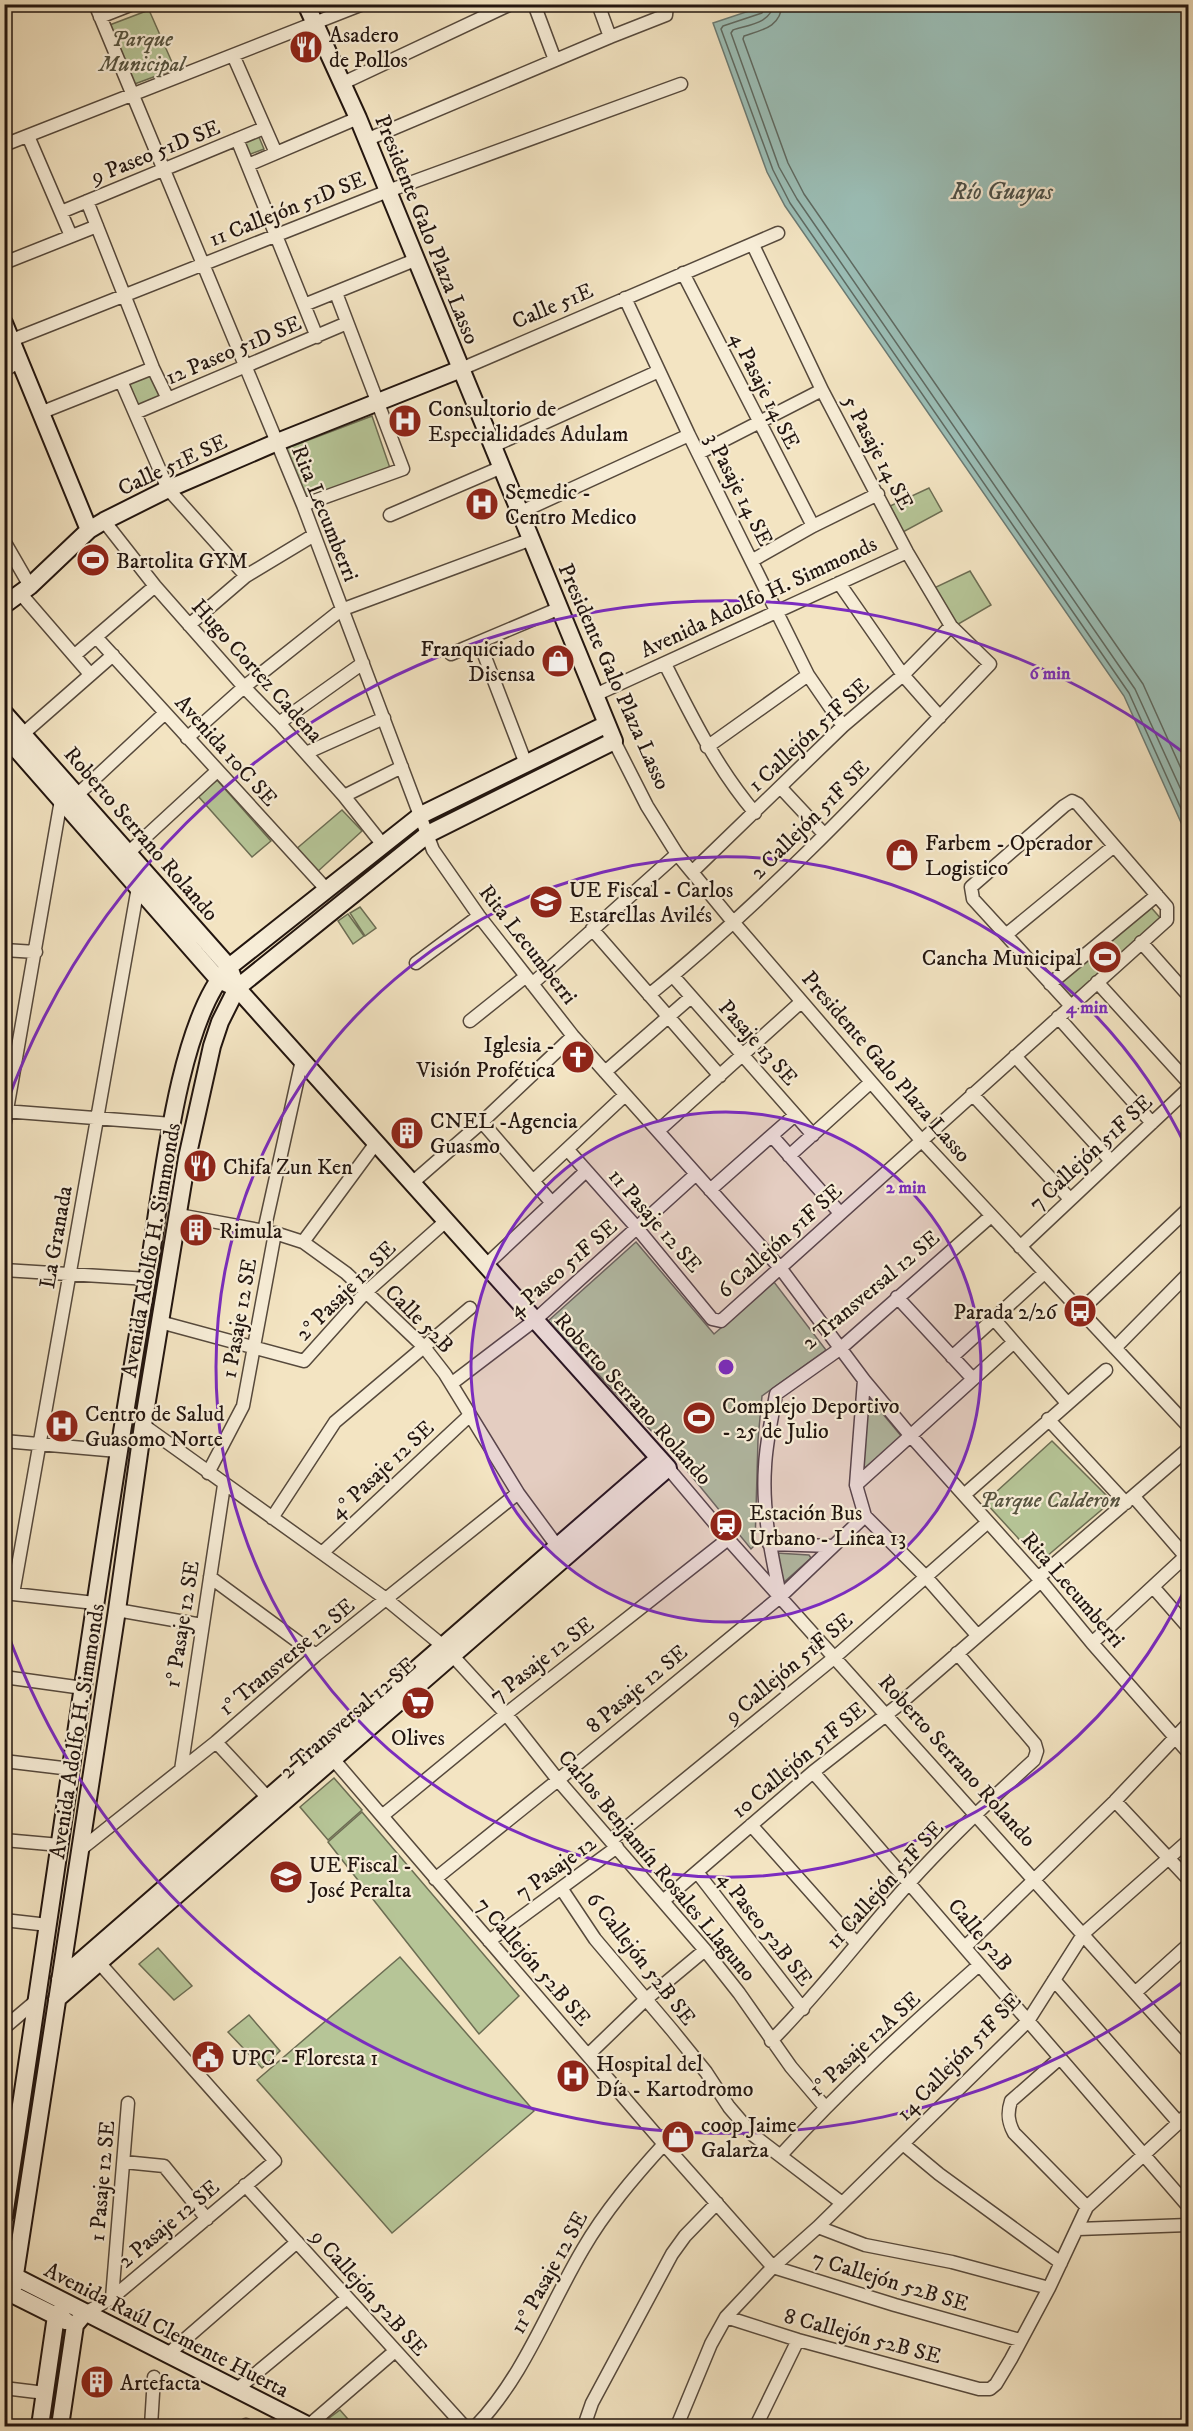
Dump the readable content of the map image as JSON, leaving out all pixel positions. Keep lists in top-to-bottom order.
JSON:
{
  "streets": {
    "street": [
      "9 Paseo 51D SE",
      "11 Callejón 51D SE",
      "Presidente Galo Plaza Lasso",
      "Calle 51E",
      "12 Paseo 51D SE",
      "4 Pasaje 14 SE",
      "5 Pasaje 14 SE",
      "Calle 51E SE",
      "3 Pasaje 14 SE",
      "Rita Lecumberri",
      "Avenida Adolfo H. Simmonds",
      "Hugo Cortez Cadena",
      "1 Callejón 51F SE",
      "Avenida 10C SE",
      "2 Callejón 51F SE",
      "Roberto Serrano Rolando",
      "Pasaje 13 SE",
      "7 Callejón 51F SE",
      "11 Pasaje 12 SE",
      "La Granada",
      "6 Callejón 51F SE",
      "4 Paseo 51F SE",
      "2 Transversal 12 SE",
      "2° Pasaje 12 SE",
      "1 Pasaje 12 SE",
      "Calle 52B",
      "4° Pasaje 12 SE",
      "1° Pasaje 12 SE",
      "1° Transverse 12 SE",
      "7 Pasaje 12 SE",
      "9 Callejón 51F SE",
      "8 Pasaje 12 SE",
      "10 Callejón 51F SE",
      "Carlos Benjamín Rosales Llaguno",
      "7 Pasaje 12",
      "11 Callejón 51F SE",
      "4 Paseo 52B SE",
      "6 Callejón 52B SE",
      "7 Callejón 52B SE",
      "1° Pasaje 12A SE",
      "14 Callejón 51F SE",
      "2 Pasaje 12 SE",
      "11° Pasaje 12 SE",
      "9 Callejón 52B SE",
      "Avenida Raúl Clemente Huerta",
      "8 Callejón 52B SE"
    ]
  },
  "crossings": [
    ["9 Paseo 51D SE", "Rita Lecumberri"],
    ["11 Callejón 51D SE", "Presidente Galo Plaza Lasso"],
    ["11 Callejón 51D SE", "Rita Lecumberri"],
    ["Presidente Galo Plaza Lasso", "Calle 51E"],
    ["Presidente Galo Plaza Lasso", "Avenida Adolfo H. Simmonds"],
    ["Presidente Galo Plaza Lasso", "1 Callejón 51F SE"],
    ["Presidente Galo Plaza Lasso", "2 Callejón 51F SE"],
    ["Presidente Galo Plaza Lasso", "7 Callejón 51F SE"],
    ["Presidente Galo Plaza Lasso", "6 Callejón 51F SE"],
    ["Presidente Galo Plaza Lasso", "2 Transversal 12 SE"],
    ["Calle 51E", "4 Pasaje 14 SE"],
    ["Calle 51E", "5 Pasaje 14 SE"],
    ["Calle 51E", "Calle 51E SE"],
    ["Calle 51E", "3 Pasaje 14 SE"],
    ["Calle 51E", "Rita Lecumberri"],
    ["12 Paseo 51D SE", "Rita Lecumberri"],
    ["5 Pasaje 14 SE", "Avenida Adolfo H. Simmonds"],
    ["5 Pasaje 14 SE", "1 Callejón 51F SE"],
    ["5 Pasaje 14 SE", "2 Callejón 51F SE"],
    ["Calle 51E SE", "Rita Lecumberri"],
    ["Calle 51E SE", "Hugo Cortez Cadena"],
    ["3 Pasaje 14 SE", "Avenida Adolfo H. Simmonds"],
    ["3 Pasaje 14 SE", "1 Callejón 51F SE"],
    ["Rita Lecumberri", "Avenida Adolfo H. Simmonds"],
    ["Rita Lecumberri", "6 Callejón 51F SE"],
    ["Rita Lecumberri", "4 Paseo 51F SE"],
    ["Rita Lecumberri", "2 Transversal 12 SE"],
    ["Rita Lecumberri", "9 Callejón 51F SE"],
    ["Rita Lecumberri", "10 Callejón 51F SE"],
    ["Avenida Adolfo H. Simmonds", "Hugo Cortez Cadena"],
    ["Avenida Adolfo H. Simmonds", "Avenida 10C SE"],
    ["Avenida Adolfo H. Simmonds", "Roberto Serrano Rolando"],
    ["Avenida Adolfo H. Simmonds", "2 Transversal 12 SE"],
    ["Avenida Adolfo H. Simmonds", "2° Pasaje 12 SE"],
    ["Avenida Adolfo H. Simmonds", "Calle 52B"],
    ["Avenida Adolfo H. Simmonds", "1° Transverse 12 SE"],
    ["Avenida Adolfo H. Simmonds", "Carlos Benjamín Rosales Llaguno"],
    ["Avenida Adolfo H. Simmonds", "Avenida Raúl Clemente Huerta"],
    ["2 Callejón 51F SE", "Pasaje 13 SE"],
    ["Roberto Serrano Rolando", "La Granada"],
    ["Roberto Serrano Rolando", "4 Paseo 51F SE"],
    ["Roberto Serrano Rolando", "2 Transversal 12 SE"],
    ["Roberto Serrano Rolando", "2° Pasaje 12 SE"],
    ["Roberto Serrano Rolando", "1 Pasaje 12 SE"],
    ["Roberto Serrano Rolando", "7 Pasaje 12 SE"],
    ["Roberto Serrano Rolando", "9 Callejón 51F SE"],
    ["Roberto Serrano Rolando", "8 Pasaje 12 SE"],
    ["Roberto Serrano Rolando", "10 Callejón 51F SE"],
    ["Roberto Serrano Rolando", "11 Callejón 51F SE"],
    ["Roberto Serrano Rolando", "14 Callejón 51F SE"],
    ["11 Pasaje 12 SE", "6 Callejón 51F SE"],
    ["11 Pasaje 12 SE", "4 Paseo 51F SE"],
    ["4 Paseo 51F SE", "Calle 52B"],
    ["2 Transversal 12 SE", "Calle 52B"],
    ["2 Transversal 12 SE", "Carlos Benjamín Rosales Llaguno"],
    ["2 Transversal 12 SE", "7 Callejón 52B SE"],
    ["2 Transversal 12 SE", "2 Pasaje 12 SE"],
    ["2° Pasaje 12 SE", "1 Pasaje 12 SE"],
    ["2° Pasaje 12 SE", "Calle 52B"],
    ["1 Pasaje 12 SE", "Calle 52B"],
    ["1 Pasaje 12 SE", "Carlos Benjamín Rosales Llaguno"],
    ["1 Pasaje 12 SE", "2 Pasaje 12 SE"],
    ["Calle 52B", "4° Pasaje 12 SE"],
    ["Calle 52B", "1° Transverse 12 SE"],
    ["Calle 52B", "10 Callejón 51F SE"],
    ["Calle 52B", "11 Callejón 51F SE"],
    ["Calle 52B", "1° Pasaje 12A SE"],
    ["Calle 52B", "14 Callejón 51F SE"],
    ["4° Pasaje 12 SE", "Carlos Benjamín Rosales Llaguno"],
    ["1° Pasaje 12 SE", "1° Transverse 12 SE"],
    ["1° Pasaje 12 SE", "Carlos Benjamín Rosales Llaguno"],
    ["1° Transverse 12 SE", "Carlos Benjamín Rosales Llaguno"],
    ["7 Pasaje 12 SE", "Carlos Benjamín Rosales Llaguno"],
    ["7 Pasaje 12 SE", "7 Callejón 52B SE"],
    ["9 Callejón 51F SE", "Carlos Benjamín Rosales Llaguno"],
    ["9 Callejón 51F SE", "7 Pasaje 12"],
    ["8 Pasaje 12 SE", "Carlos Benjamín Rosales Llaguno"],
    ["8 Pasaje 12 SE", "7 Callejón 52B SE"],
    ["10 Callejón 51F SE", "Carlos Benjamín Rosales Llaguno"],
    ["10 Callejón 51F SE", "11 Callejón 51F SE"],
    ["10 Callejón 51F SE", "4 Paseo 52B SE"],
    ["Carlos Benjamín Rosales Llaguno", "7 Pasaje 12"],
    ["Carlos Benjamín Rosales Llaguno", "11 Callejón 51F SE"],
    ["Carlos Benjamín Rosales Llaguno", "1° Pasaje 12A SE"],
    ["7 Pasaje 12", "6 Callejón 52B SE"],
    ["7 Pasaje 12", "7 Callejón 52B SE"],
    ["11 Callejón 51F SE", "4 Paseo 52B SE"],
    ["6 Callejón 52B SE", "1° Pasaje 12A SE"],
    ["6 Callejón 52B SE", "14 Callejón 51F SE"],
    ["7 Callejón 52B SE", "14 Callejón 51F SE"],
    ["7 Callejón 52B SE", "11° Pasaje 12 SE"],
    ["7 Callejón 52B SE", "8 Callejón 52B SE"],
    ["14 Callejón 51F SE", "8 Callejón 52B SE"],
    ["2 Pasaje 12 SE", "9 Callejón 52B SE"],
    ["2 Pasaje 12 SE", "Avenida Raúl Clemente Huerta"]
  ],
  "water": ["Río Guayas"],
  "parks": ["Parque Municipal", "Parque Calderon"],
  "places": {
    "restaurant": ["Asadero de Pollos", "Chifa Zun Ken"],
    "hospital": [
      "Consultorio de Especialidades Adulam",
      "Semedic - Centro Medico",
      "Centro de Salud Guasomo Norte",
      "Hospital del Día - Kartodromo"
    ],
    "sports": ["Bartolita GYM", "Cancha Municipal", "Complejo Deportivo - 25 de Julio"],
    "shop": ["Franquiciado Disensa", "Farbem - Operador Logistico", "coop Jaime Galarza"],
    "school or university": ["UE Fiscal - Carlos Estarellas Avilés", "UE Fiscal - José Peralta"],
    "church": ["Iglesia - Visión Profética"],
    "building": ["CNEL -Agencia Guasmo", "Rimula", "Artefacta"],
    "bus stop": ["Parada 2/26"],
    "station": ["Estación Bus Urbano - Linea 13"],
    "supermarket": ["Olives"],
    "public building": ["UPC - Floresta 1"]
  },
  "rings": ["6 min", "4 min", "2 min"]
}
